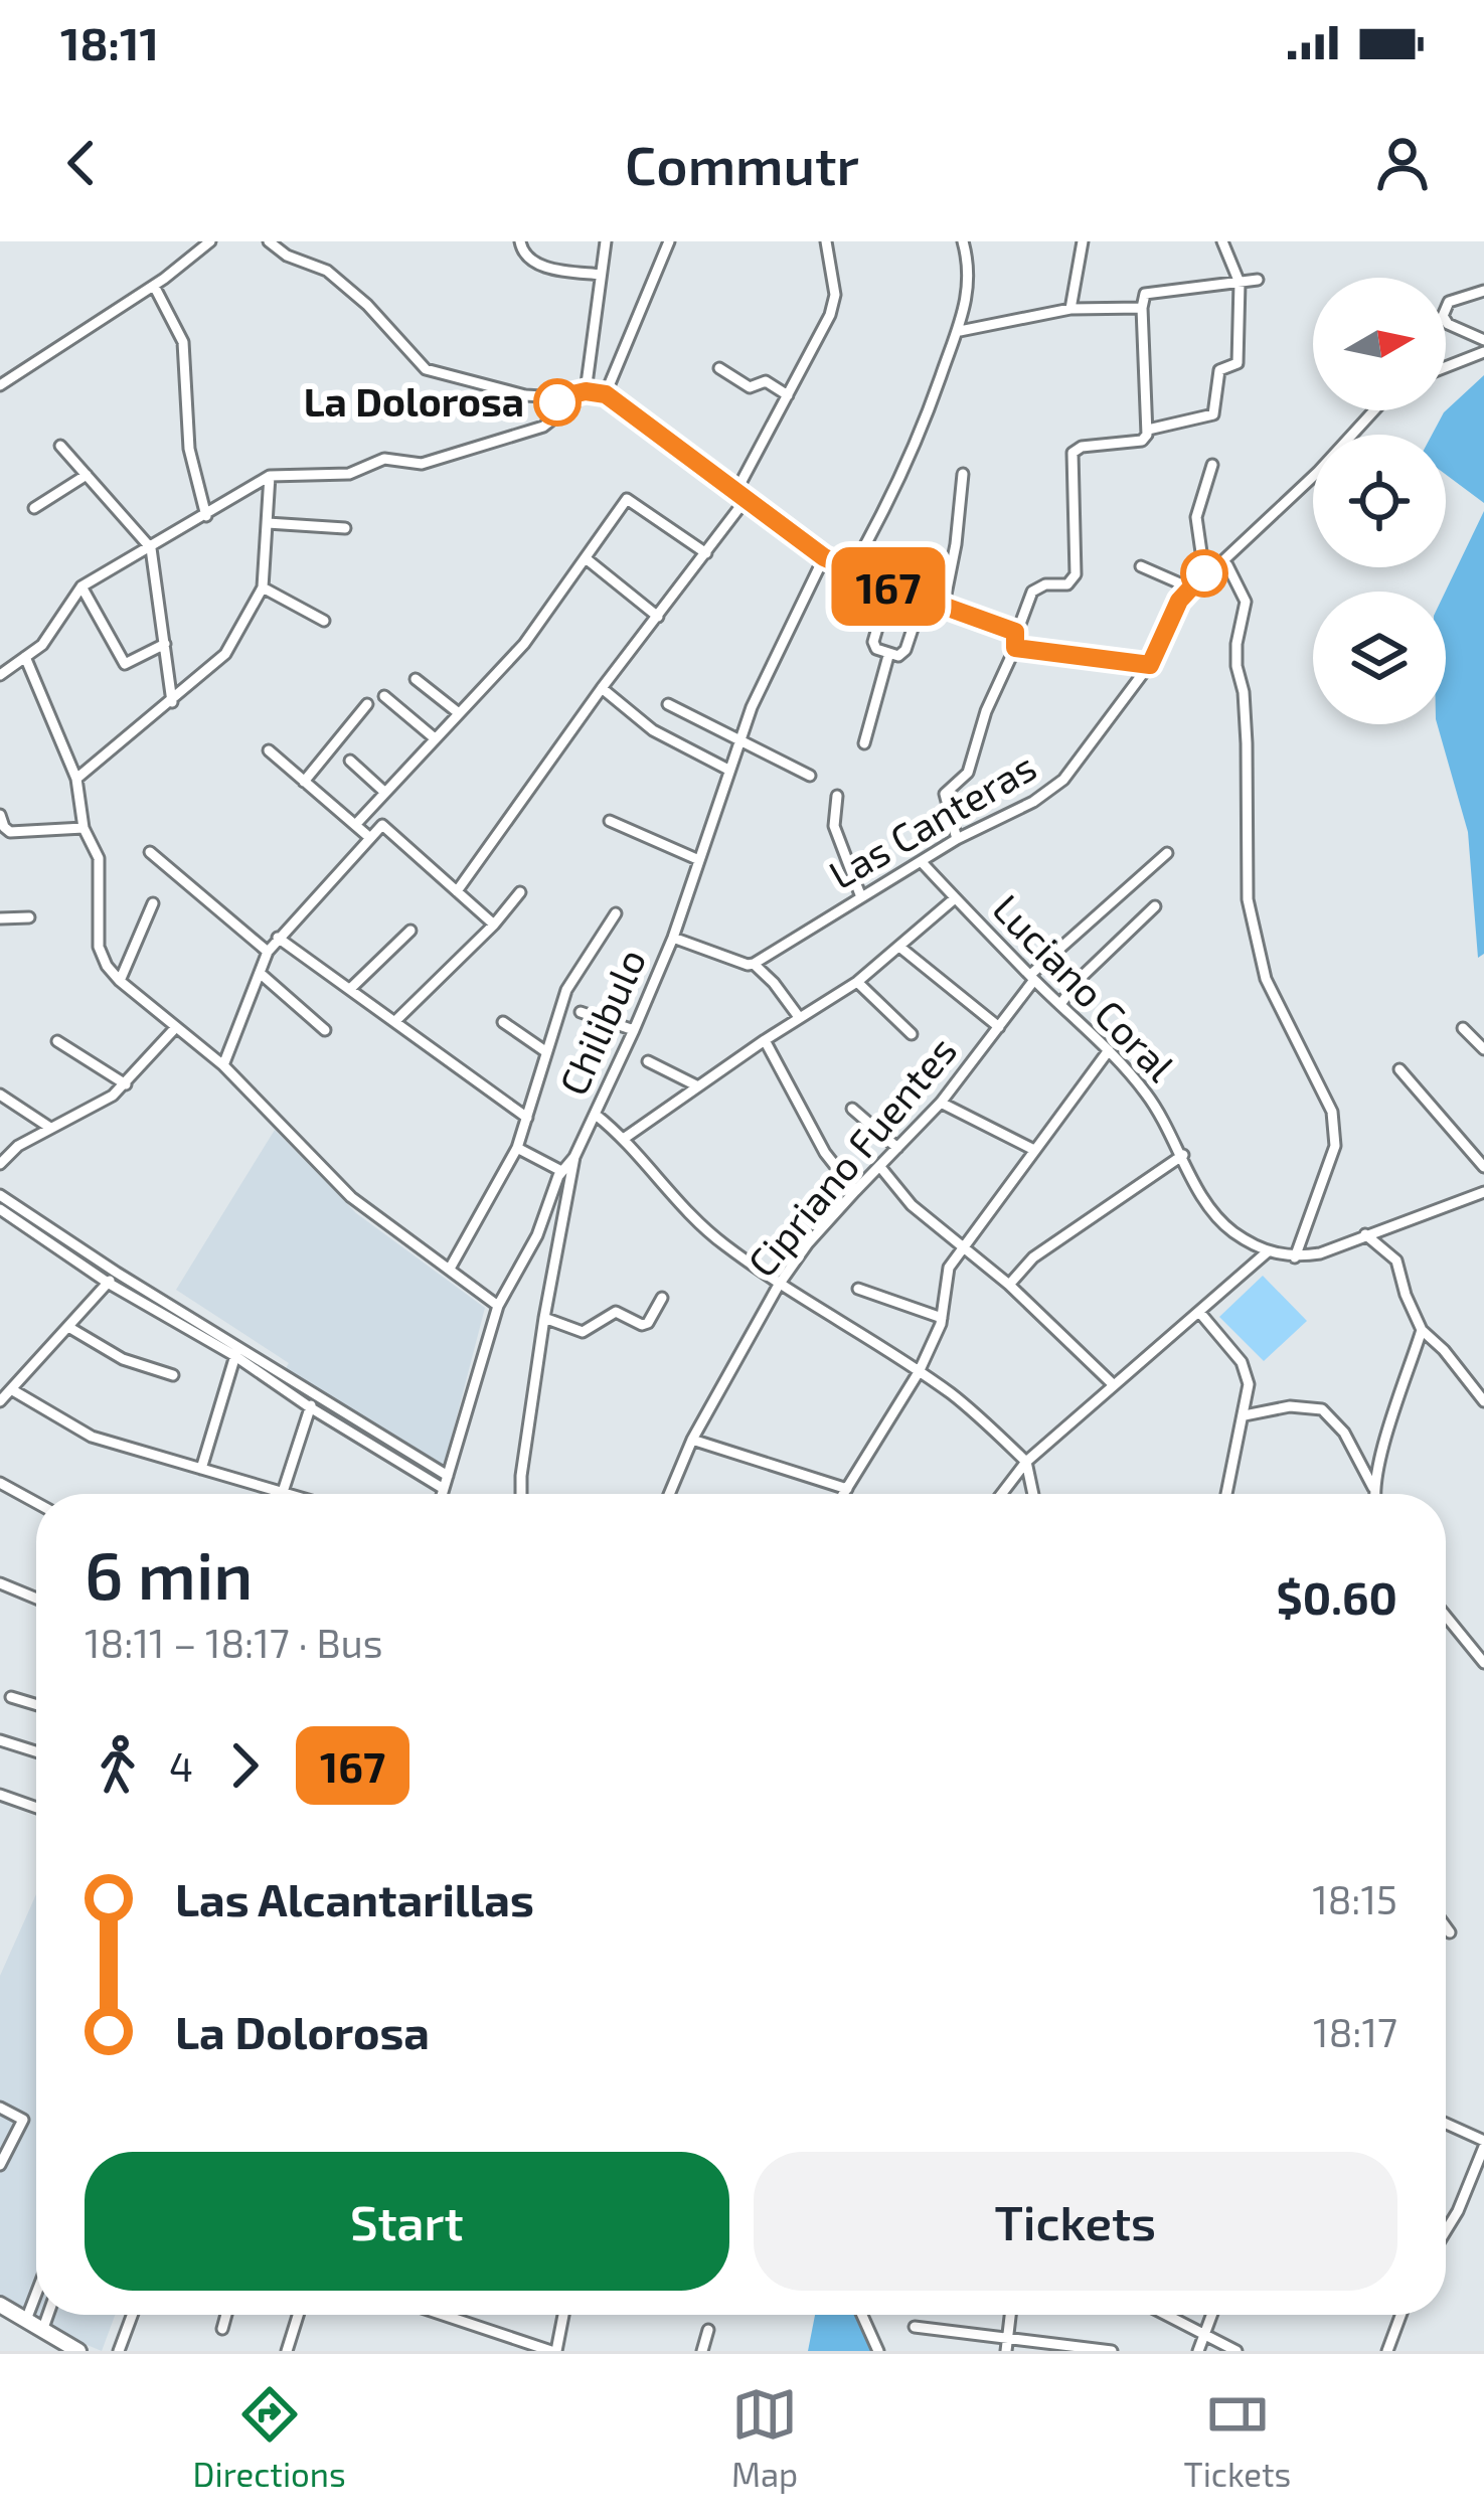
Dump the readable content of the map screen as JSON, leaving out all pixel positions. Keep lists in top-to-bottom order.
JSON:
{
  "streets": {
    "street": [
      "Las Canteras",
      "Luciano Coral",
      "Chilibulo",
      "Cipriano Fuentes"
    ]
  },
  "crossings": [
    ["Las Canteras", "Luciano Coral"],
    ["Luciano Coral", "Cipriano Fuentes"]
  ],
  "places": ["La Dolorosa"],
  "lines": ["bus line 167"],
  "north": "right",
  "page": {
    "status": "18:11",
    "header": "Commutr",
    "on_map": "167",
    "heading": ["6 min", "18:11 – 18:17 · Bus", "$0.60"],
    "legs": ["4", "167"],
    "list": [
      {
        "name": "Las Alcantarillas",
        "value": "18:15"
      },
      {
        "name": "La Dolorosa",
        "value": "18:17"
      }
    ],
    "buttons": ["Start", "Tickets"],
    "tabs": ["Directions", "Map", "Tickets"]
  }
}
